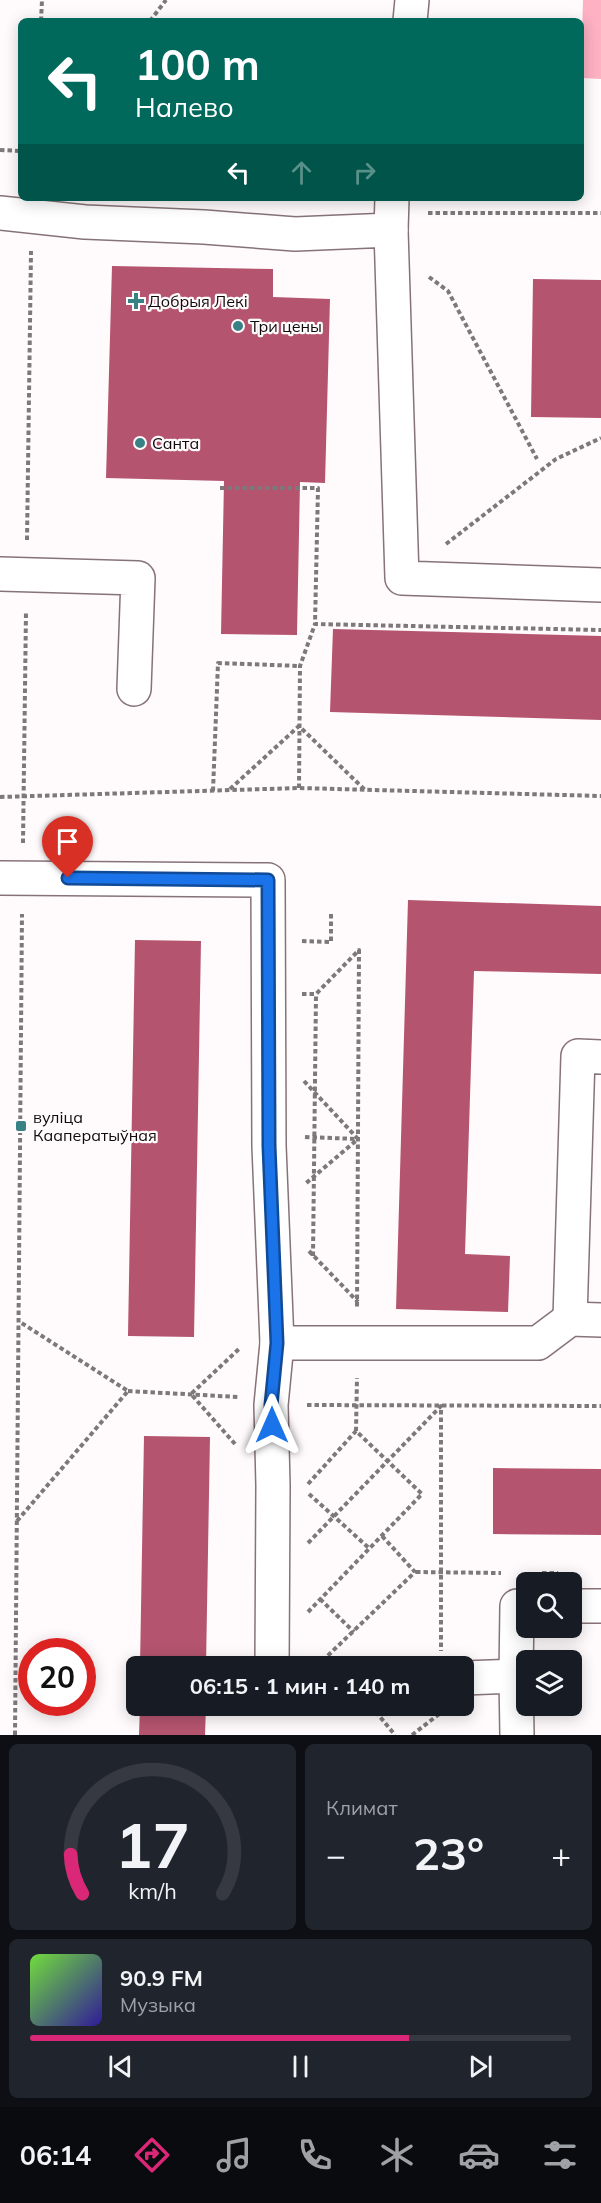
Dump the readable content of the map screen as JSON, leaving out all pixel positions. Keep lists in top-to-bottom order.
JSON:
{
  "places": {
    "health": ["Добрыя Лекі"],
    "other": ["Три цены", "Санта"],
    "transit": ["вуліца Кааператыўная"]
  },
  "page": {
    "turn": ["100 m", "Налево"],
    "limit": "20",
    "trip": "06:15 · 1 мин · 140 m",
    "tile": "Климат",
    "heat": ["−", "23°", "+"],
    "song": ["90.9 FM", "Музыка"],
    "tabs": "06:14",
    "gauge": ["17", "km/h"]
  }
}
